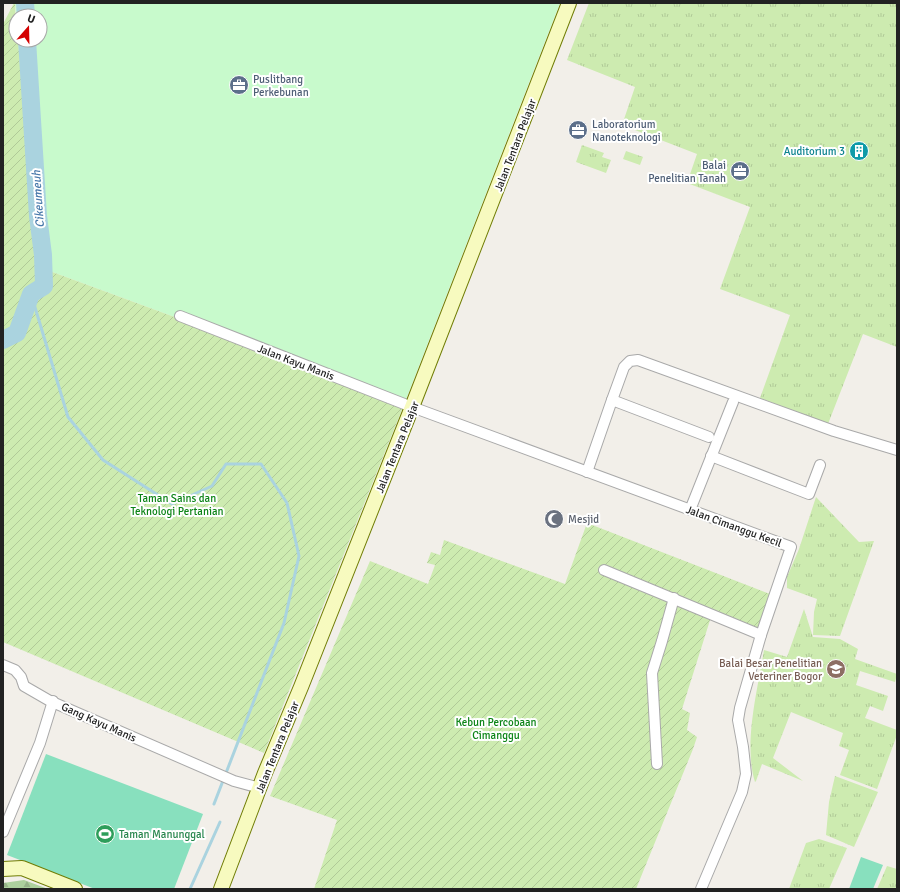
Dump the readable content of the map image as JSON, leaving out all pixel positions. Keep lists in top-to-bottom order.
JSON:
{
  "streets": {
    "main road": ["Jalan Tentara Pelajar"],
    "street": ["Jalan Kayu Manis", "Jalan Cimanggu Kecil", "Gang Kayu Manis"]
  },
  "crossings": [
    ["Jalan Tentara Pelajar", "Jalan Kayu Manis"],
    ["Jalan Tentara Pelajar", "Jalan Cimanggu Kecil"],
    ["Jalan Tentara Pelajar", "Gang Kayu Manis"],
    ["Jalan Kayu Manis", "Jalan Cimanggu Kecil"]
  ],
  "water": ["Cikeumeuh"],
  "parks": ["Taman Sains dan Teknologi Pertanian", "Kebun Percobaan Cimanggu"],
  "places": {
    "office": ["Puslitbang Perkebunan", "Laboratorium Nanoteknologi", "Balai Penelitian Tanah"],
    "building": ["Auditorium 3"],
    "mosque": ["Mesjid"],
    "school or university": ["Balai Besar Penelitian Veteriner Bogor"],
    "sports": ["Taman Manunggal"]
  },
  "north": "top"
}
